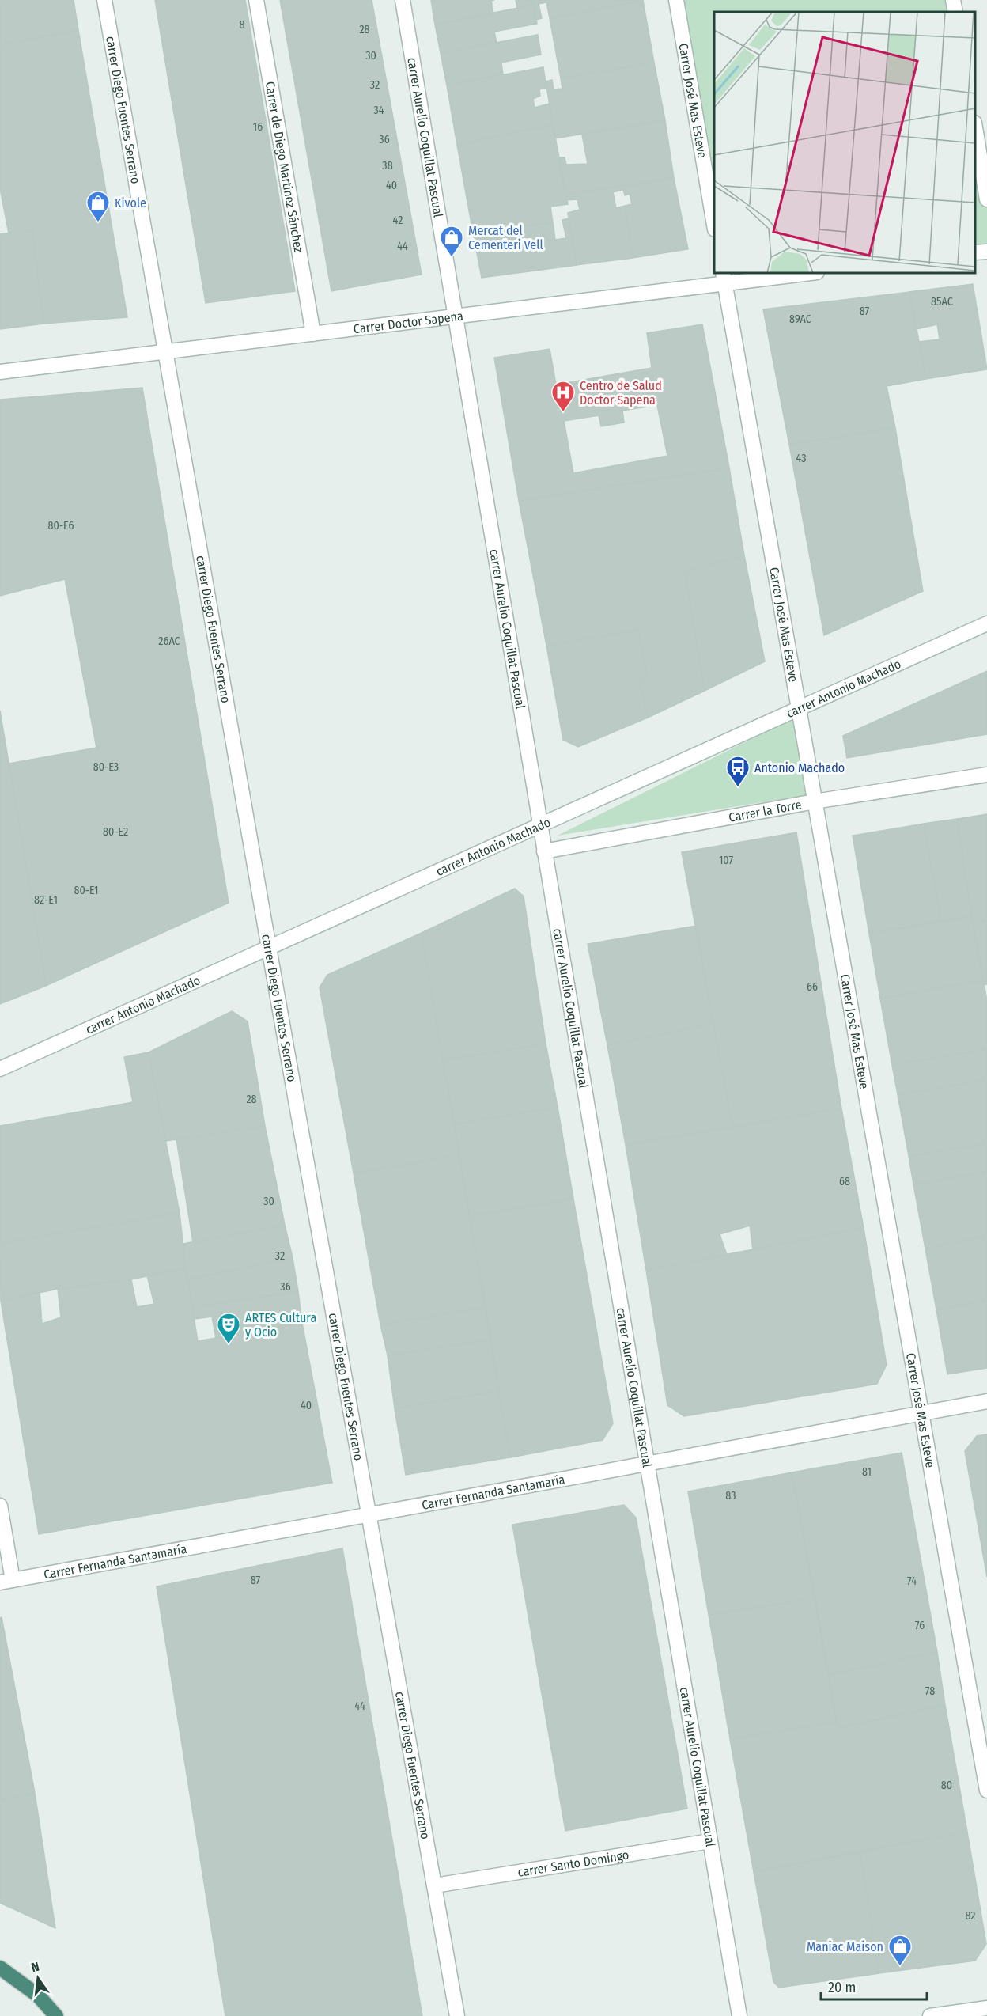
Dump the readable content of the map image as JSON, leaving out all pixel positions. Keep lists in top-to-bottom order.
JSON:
{
  "streets": {
    "street": [
      "Carrer José Mas Esteve",
      "carrer Diego Fuentes Serrano",
      "carrer Aurelio Coquillat Pascual",
      "Carrer de Diego Martínez Sánchez",
      "Carrer Doctor Sapena",
      "carrer Antonio Machado",
      "Carrer la Torre",
      "Carrer Fernanda Santamaría",
      "carrer Santo Domingo"
    ]
  },
  "crossings": [
    ["Carrer José Mas Esteve", "Carrer Doctor Sapena"],
    ["Carrer José Mas Esteve", "carrer Antonio Machado"],
    ["Carrer José Mas Esteve", "Carrer la Torre"],
    ["Carrer José Mas Esteve", "Carrer Fernanda Santamaría"],
    ["carrer Diego Fuentes Serrano", "Carrer Doctor Sapena"],
    ["carrer Diego Fuentes Serrano", "carrer Antonio Machado"],
    ["carrer Diego Fuentes Serrano", "Carrer Fernanda Santamaría"],
    ["carrer Diego Fuentes Serrano", "carrer Santo Domingo"],
    ["carrer Aurelio Coquillat Pascual", "Carrer Doctor Sapena"],
    ["carrer Aurelio Coquillat Pascual", "carrer Antonio Machado"],
    ["carrer Aurelio Coquillat Pascual", "Carrer la Torre"],
    ["carrer Aurelio Coquillat Pascual", "Carrer Fernanda Santamaría"],
    ["carrer Aurelio Coquillat Pascual", "carrer Santo Domingo"],
    ["Carrer de Diego Martínez Sánchez", "Carrer Doctor Sapena"]
  ],
  "places": {
    "shop": ["Kivole", "Mercat del Cementeri Vell", "Maniac Maison"],
    "hospital": ["Centro de Salud Doctor Sapena"],
    "bus stop": ["Antonio Machado"],
    "theatre": ["ARTES Cultura y Ocio"]
  },
  "house_numbers": [
    "8",
    "28",
    "30",
    "32",
    "34",
    "16",
    "36",
    "38",
    "40",
    "42",
    "44",
    "85AC",
    "87",
    "89AC",
    "43",
    "80-E6",
    "26AC",
    "80-E3",
    "80-E2",
    "107",
    "80-E1",
    "82-E1",
    "66",
    "28",
    "68",
    "30",
    "32",
    "36",
    "40",
    "81",
    "83",
    "87",
    "74",
    "76",
    "78",
    "44",
    "80",
    "82"
  ],
  "scale_bar": "20 m",
  "north": "top"
}
